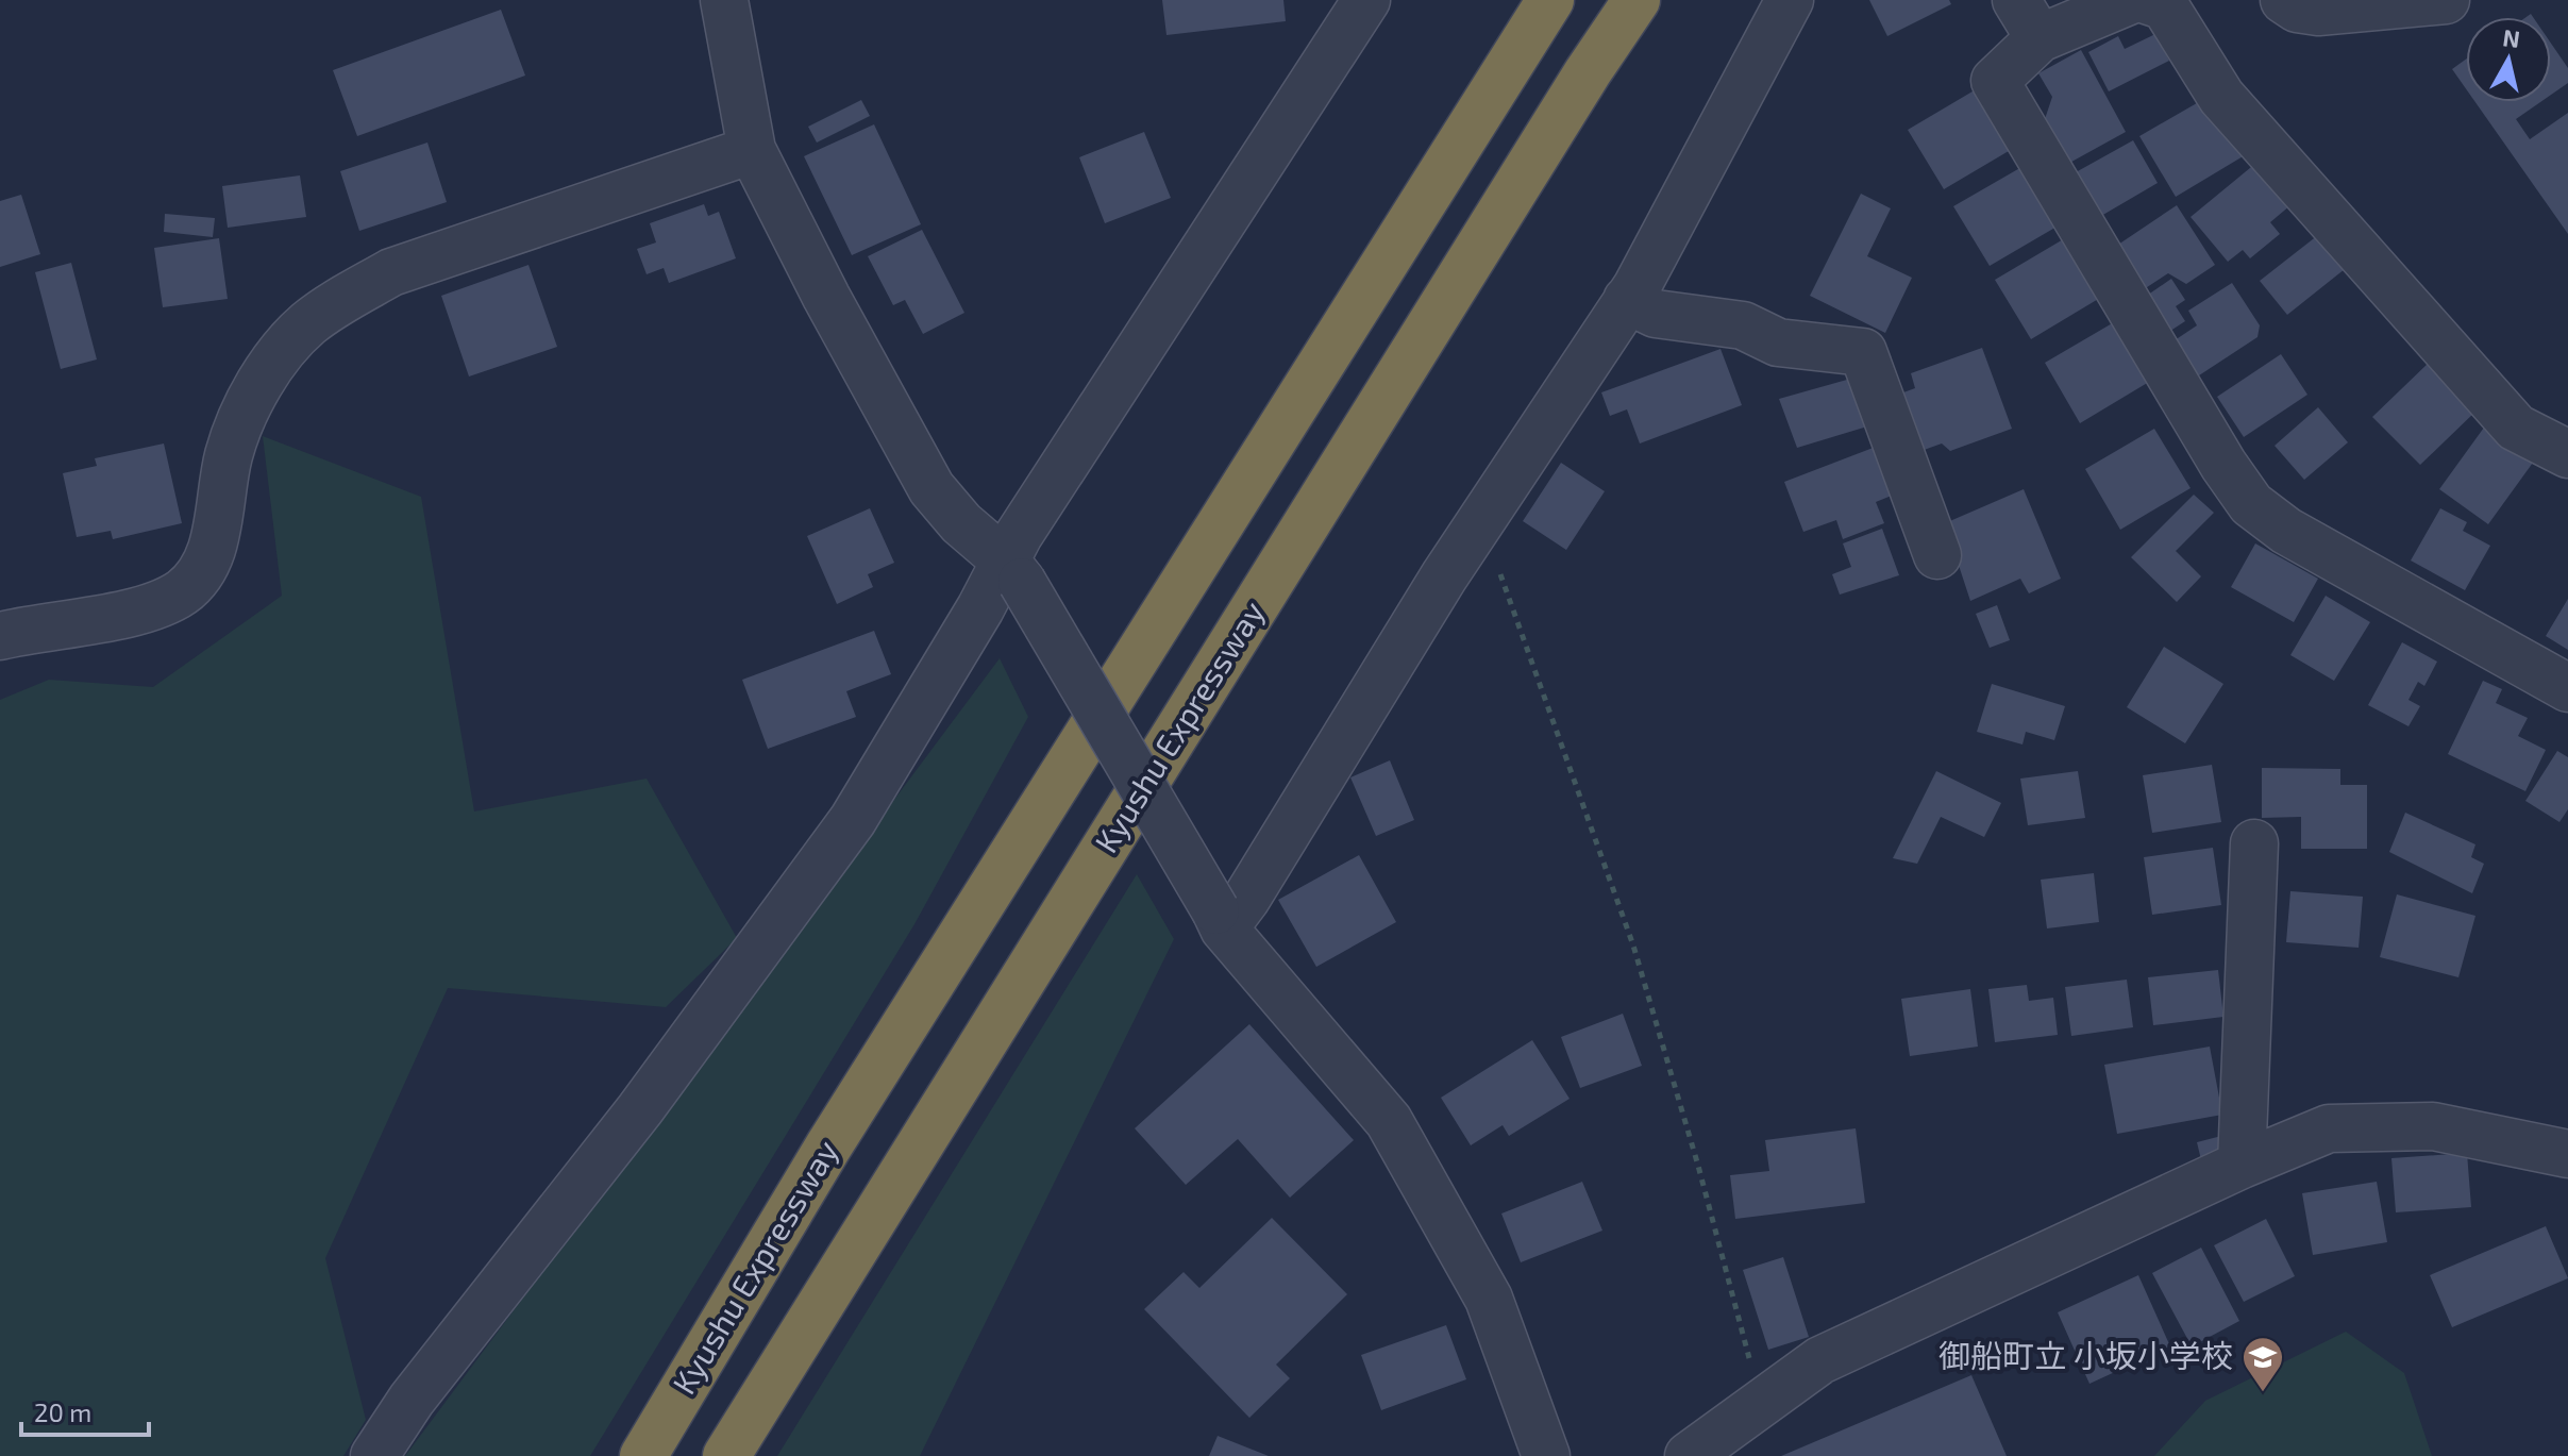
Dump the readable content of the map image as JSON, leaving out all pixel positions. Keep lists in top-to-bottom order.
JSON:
{
  "streets": {
    "highway": ["Kyushu Expressway"]
  },
  "places": {
    "school or university": ["御船町立 小坂小学校"]
  },
  "scale_bar": "20 m",
  "north": "top"
}
